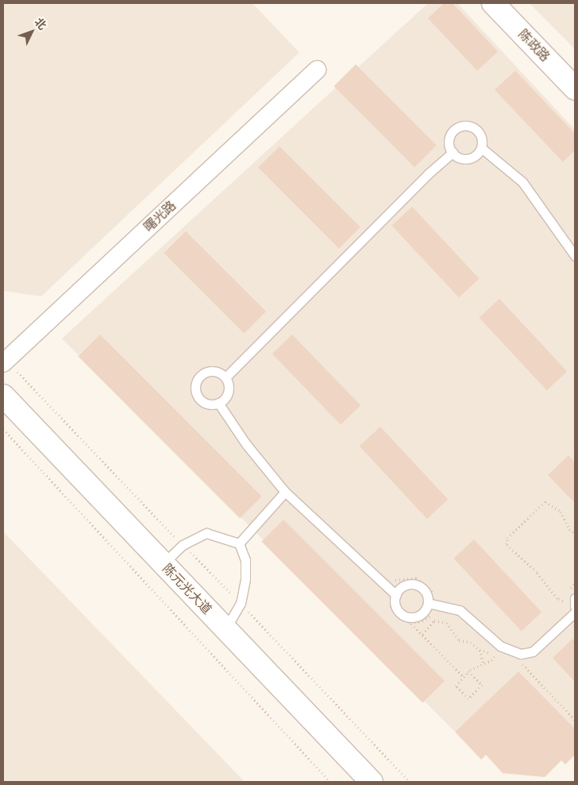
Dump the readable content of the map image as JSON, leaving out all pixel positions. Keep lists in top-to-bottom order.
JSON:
{
  "streets": {
    "main road": ["陈政路", "陈元光大道"],
    "street": ["曙光路"]
  },
  "north": "top right"
}
